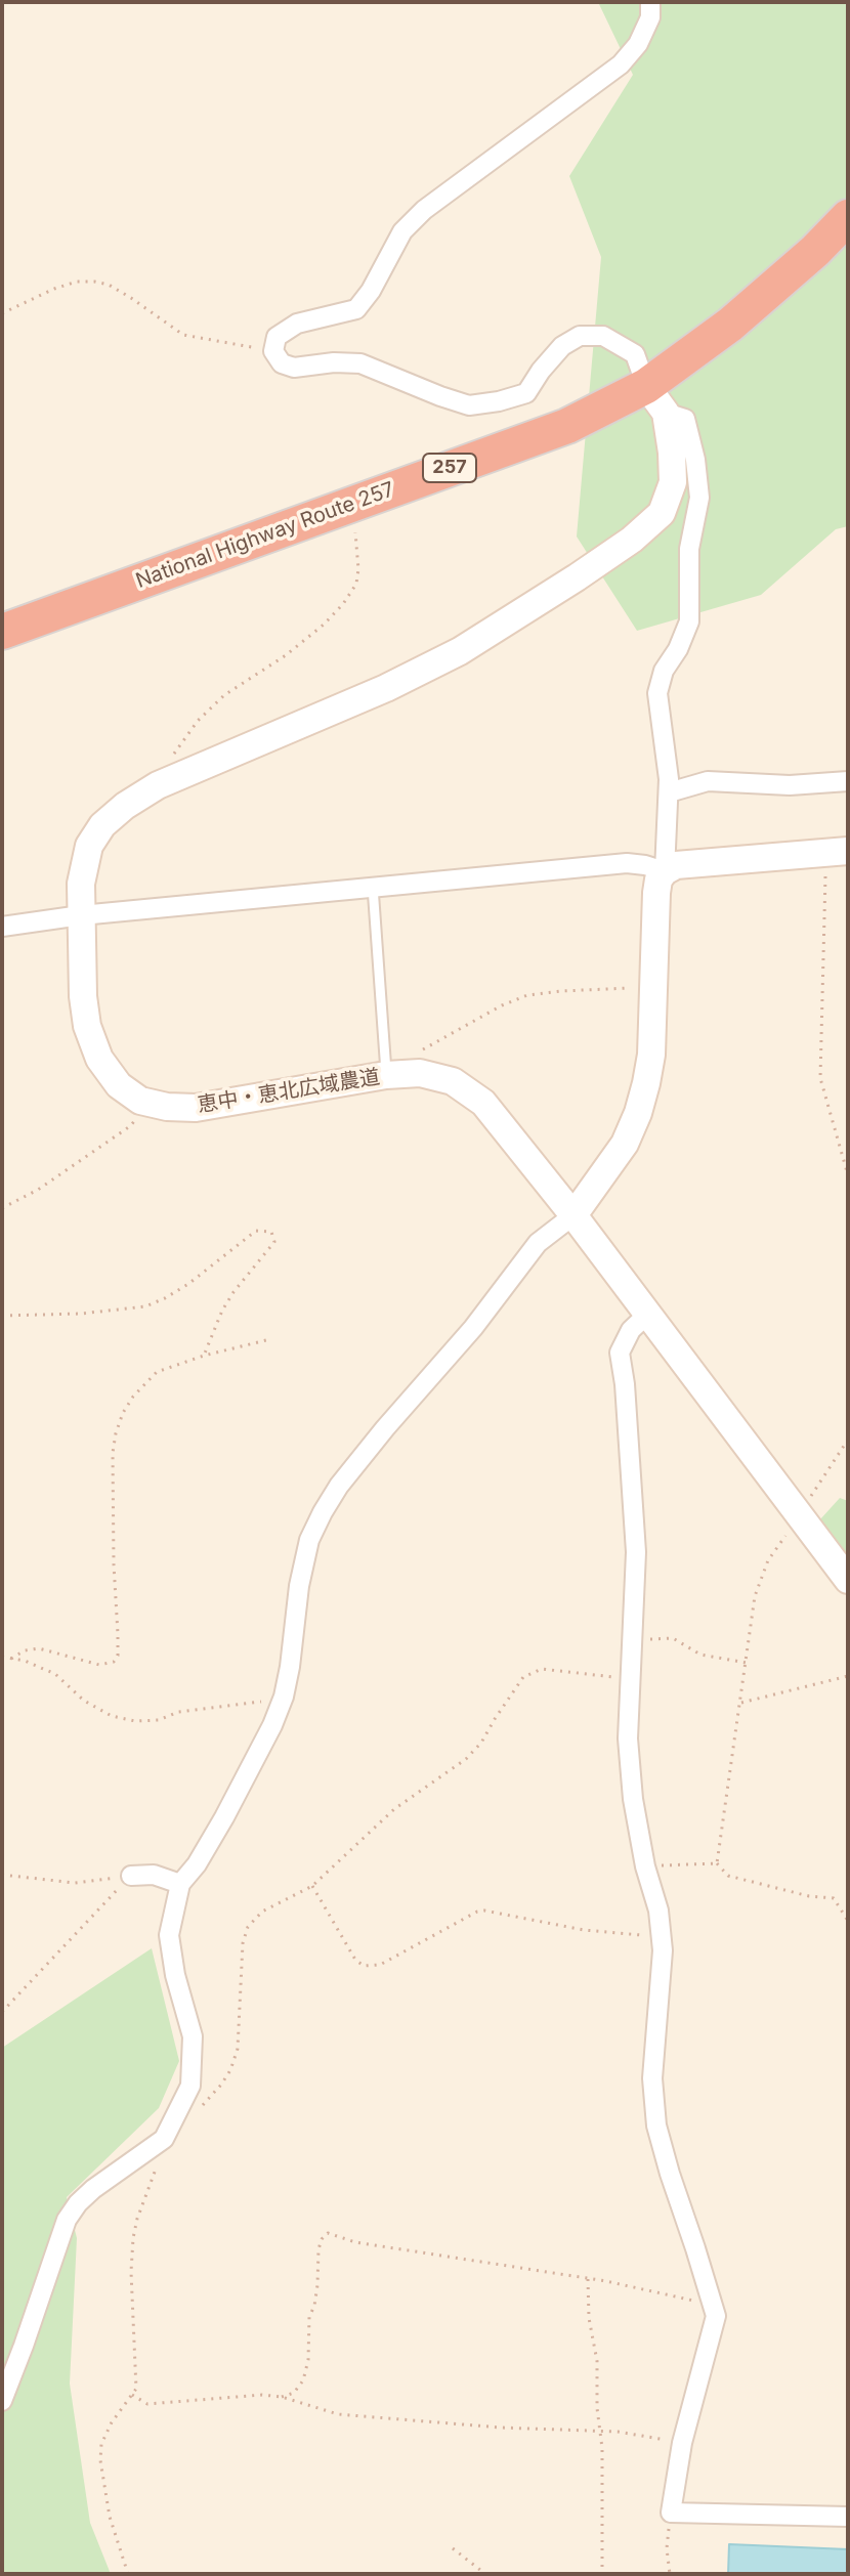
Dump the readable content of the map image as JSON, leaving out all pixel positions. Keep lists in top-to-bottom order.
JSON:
{
  "streets": {
    "highway": ["257", "National Highway Route 257"],
    "street": ["恵中・恵北広域農道"]
  },
  "crossings": [
    ["National Highway Route 257", "恵中・恵北広域農道"]
  ]
}
